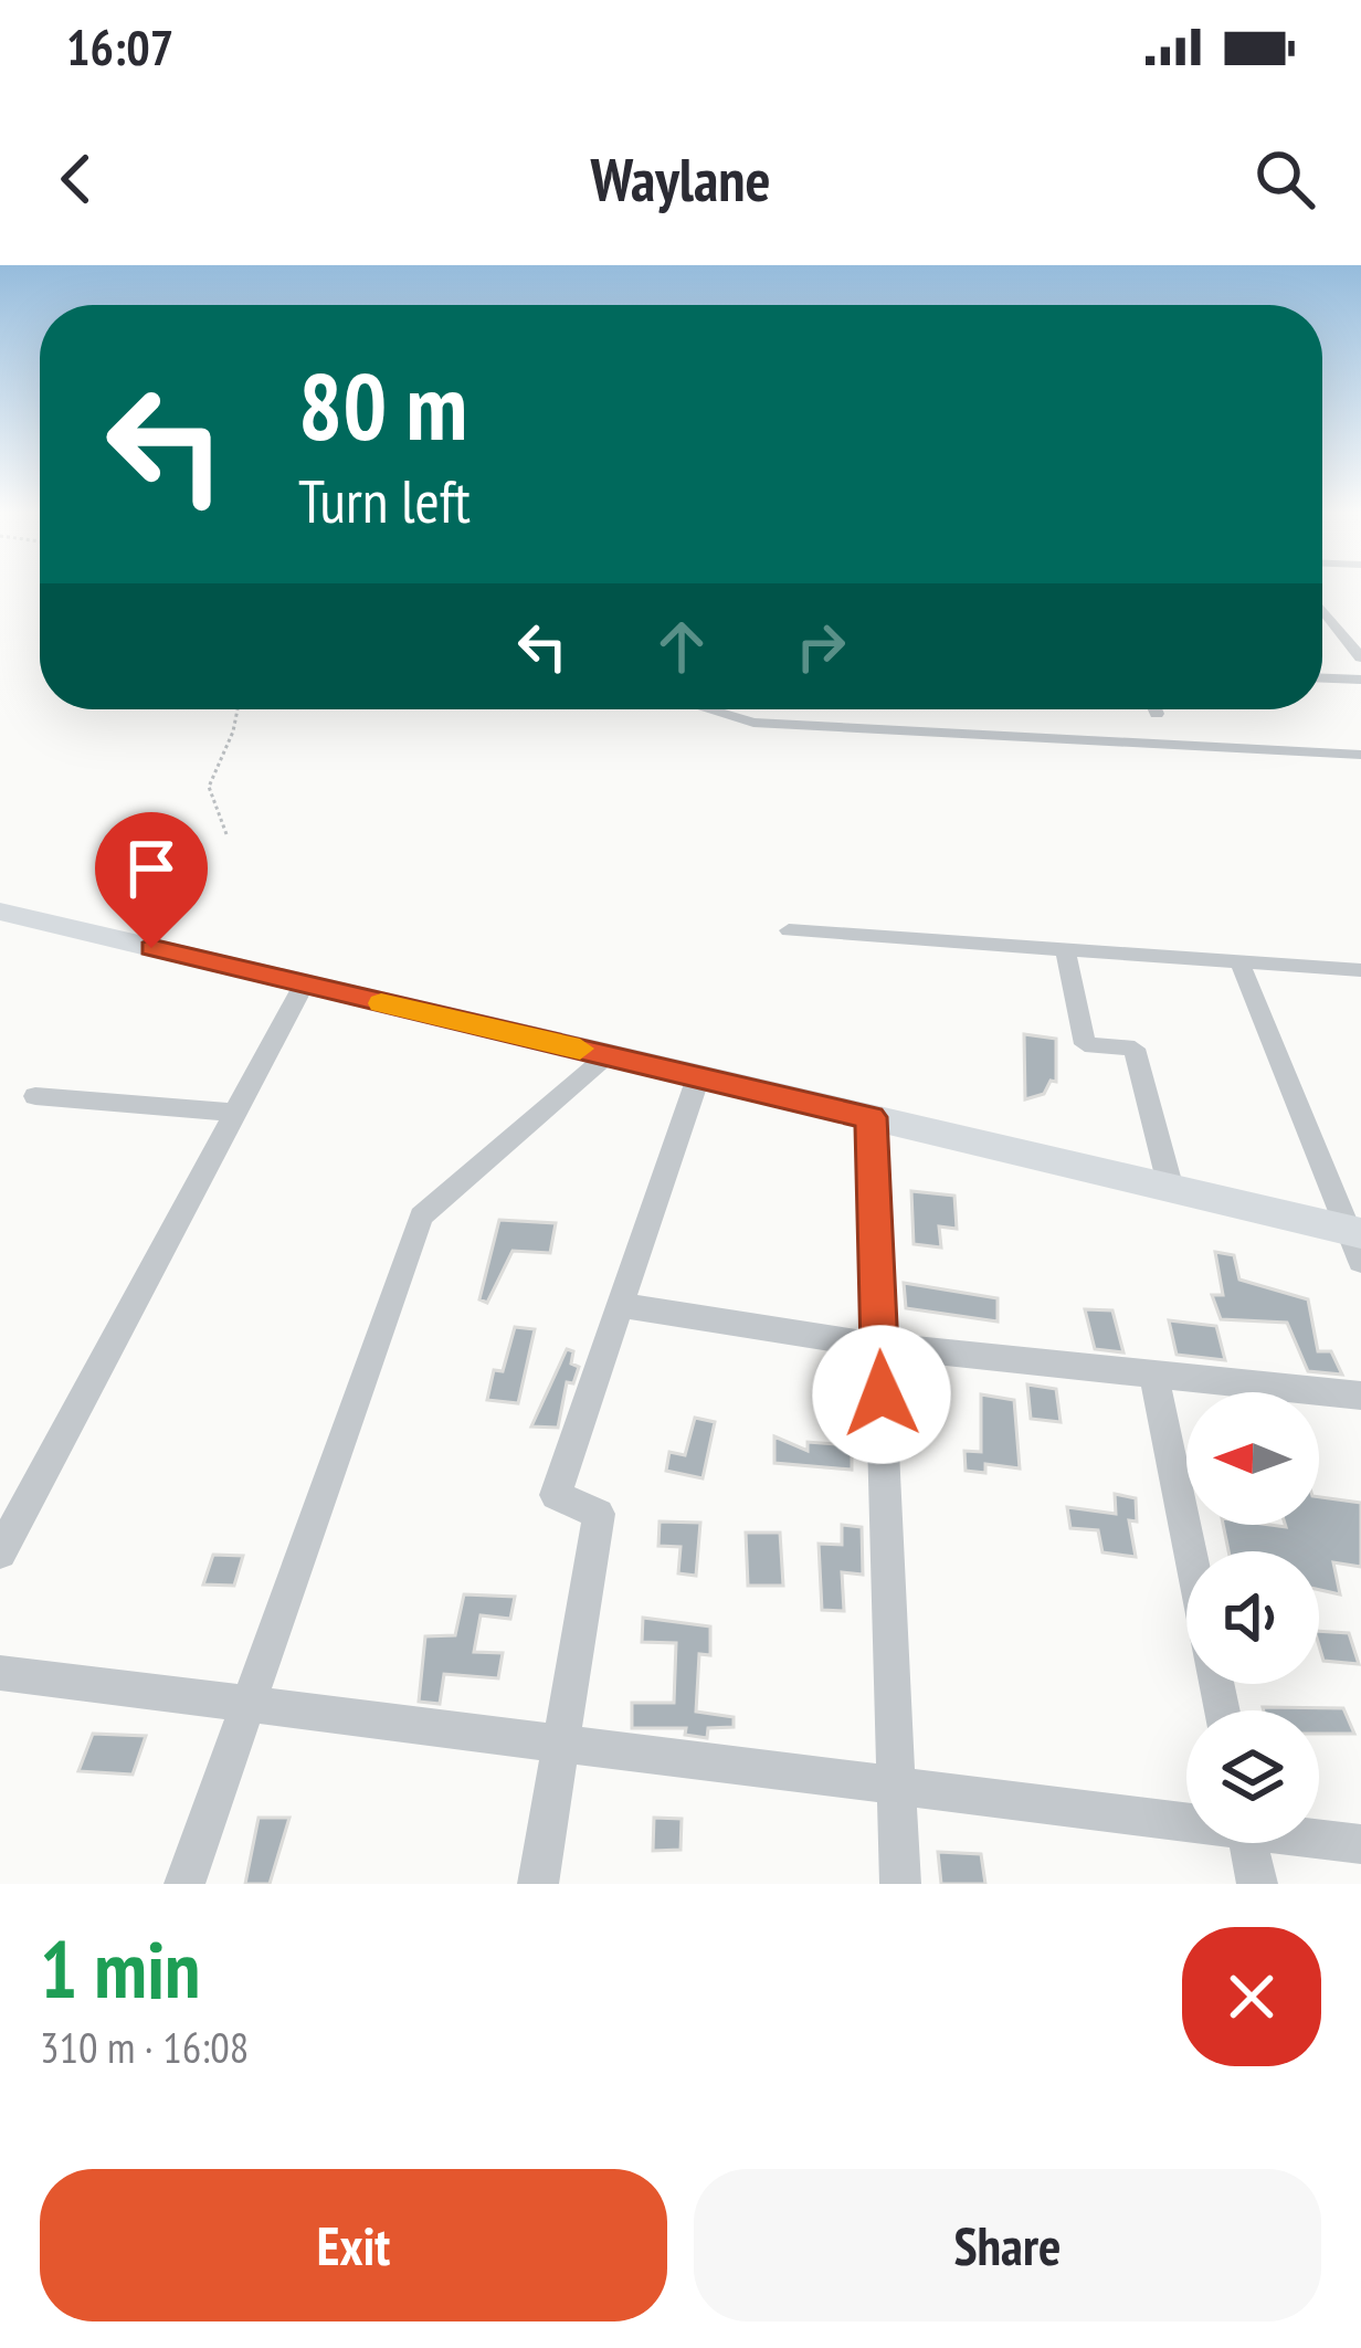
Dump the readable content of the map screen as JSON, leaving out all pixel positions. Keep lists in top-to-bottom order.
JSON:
{
  "north": "left",
  "page": {
    "status": "16:07",
    "header": "Waylane",
    "turn": ["80 m", "Turn left"],
    "heading": ["1 min", "310 m · 16:08"],
    "buttons": ["Exit", "Share"]
  }
}
